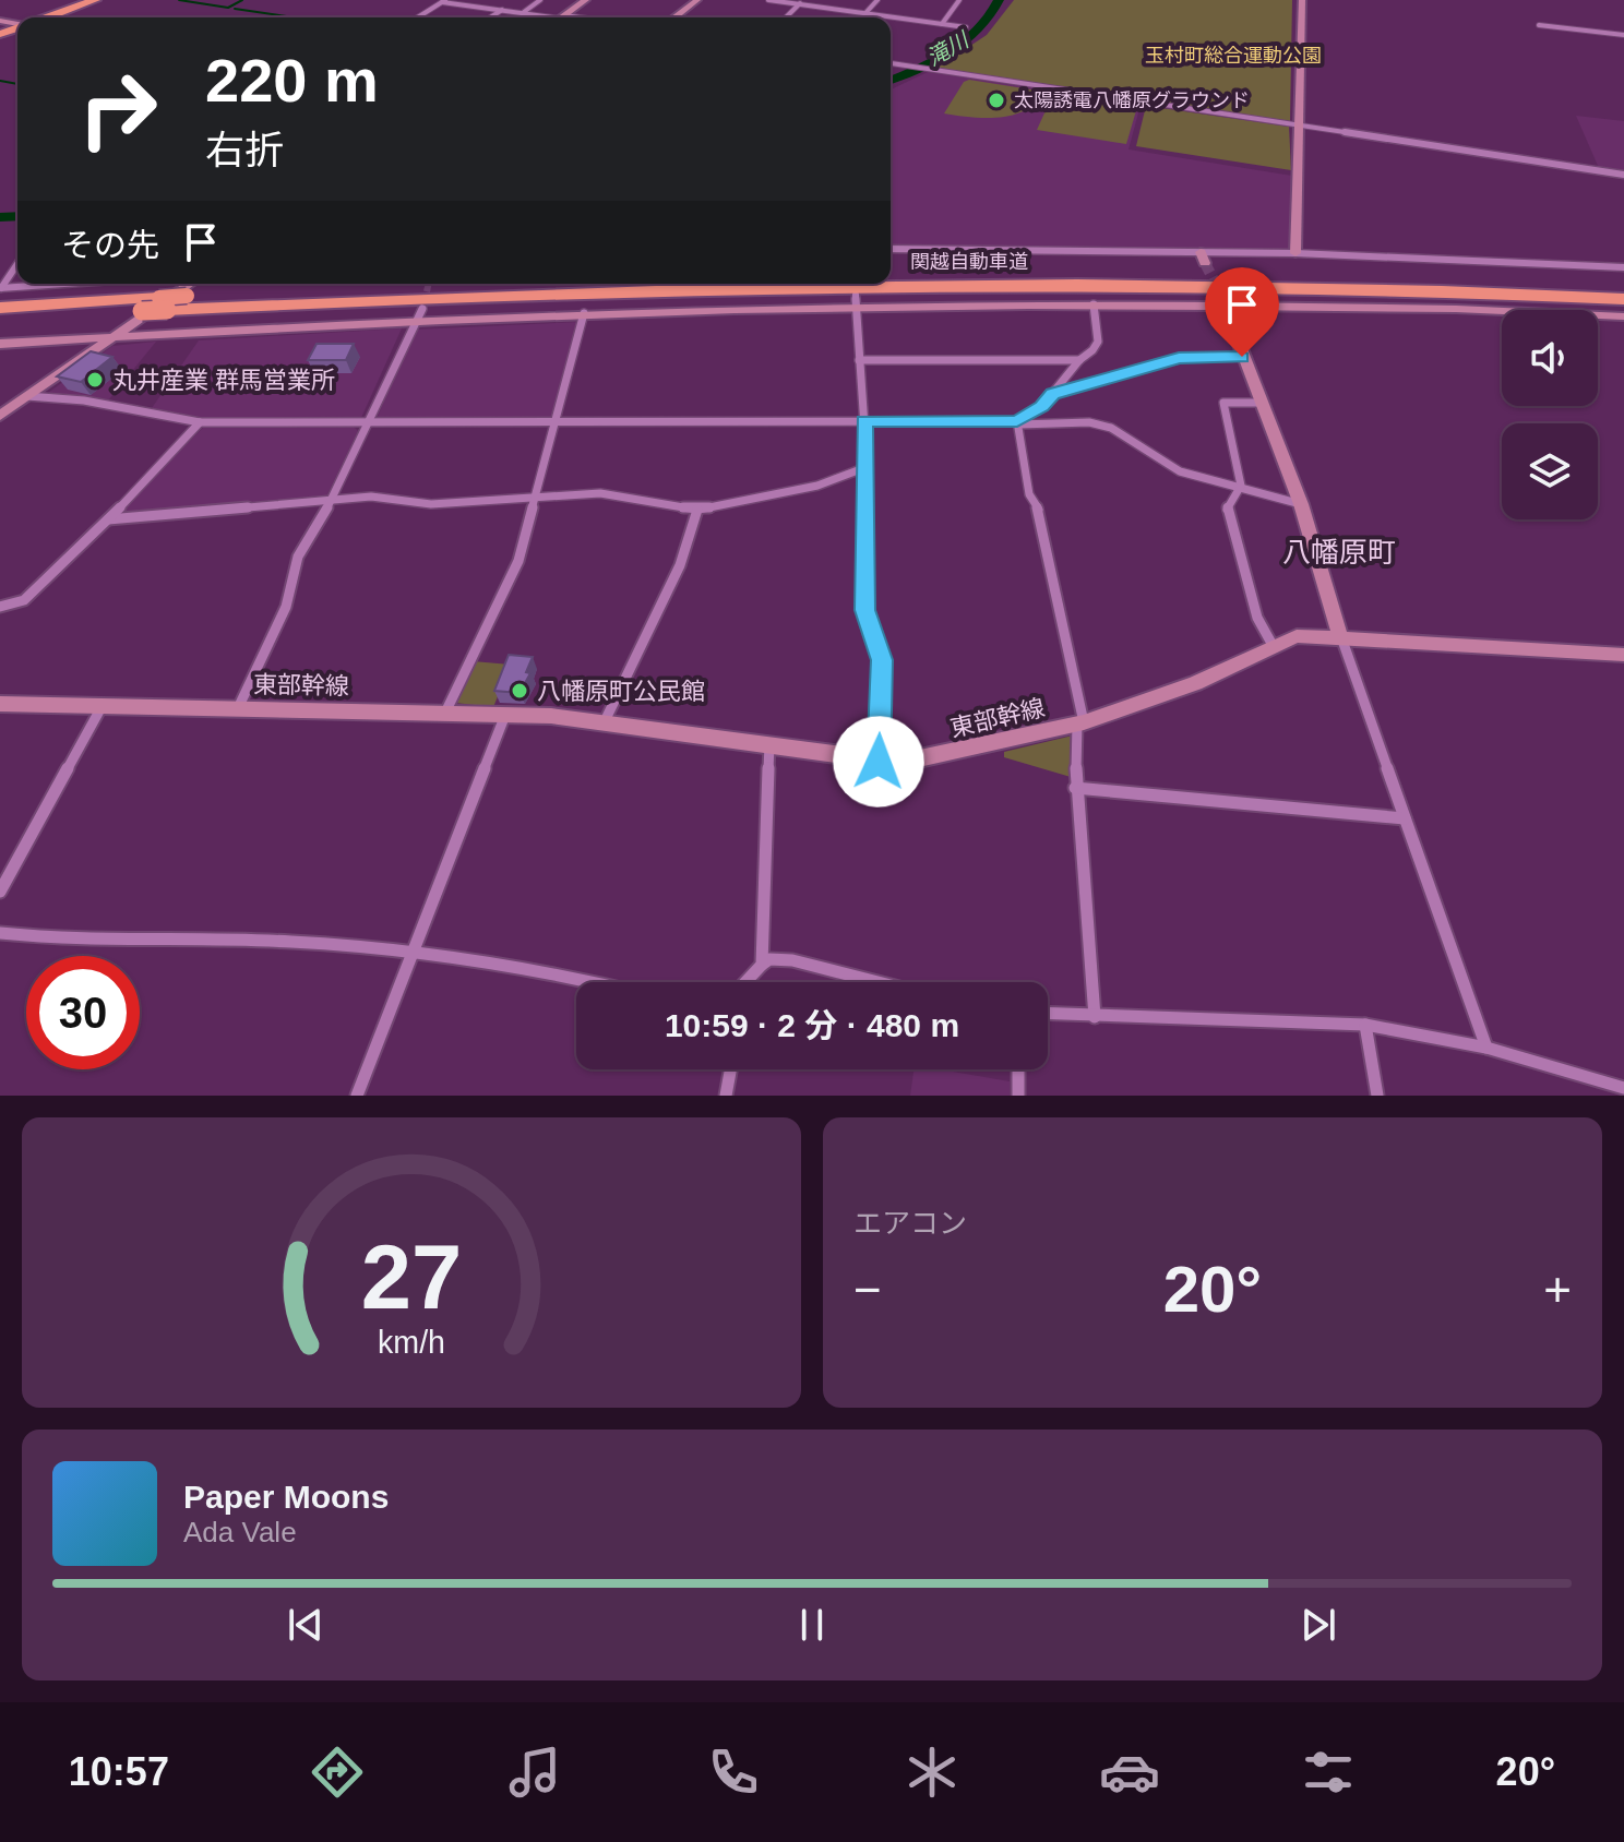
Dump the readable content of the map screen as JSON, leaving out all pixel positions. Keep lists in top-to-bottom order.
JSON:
{
  "streets": {
    "highway": ["関越自動車道"],
    "street": ["東部幹線"]
  },
  "districts": ["八幡原町"],
  "water": ["滝川"],
  "parks": ["玉村町総合運動公園"],
  "places": ["太陽誘電八幡原グラウンド", "丸井産業 群馬営業所", "八幡原町公民館"],
  "page": {
    "turn": ["220 m", "右折"],
    "then": "その先",
    "limit": "30",
    "trip": "10:59 · 2 分 · 480 m",
    "tile": "エアコン",
    "heat": ["−", "20°", "+"],
    "song": ["Paper Moons", "Ada Vale"],
    "tabs": ["10:57", "20°"],
    "gauge": ["27", "km/h"]
  }
}
